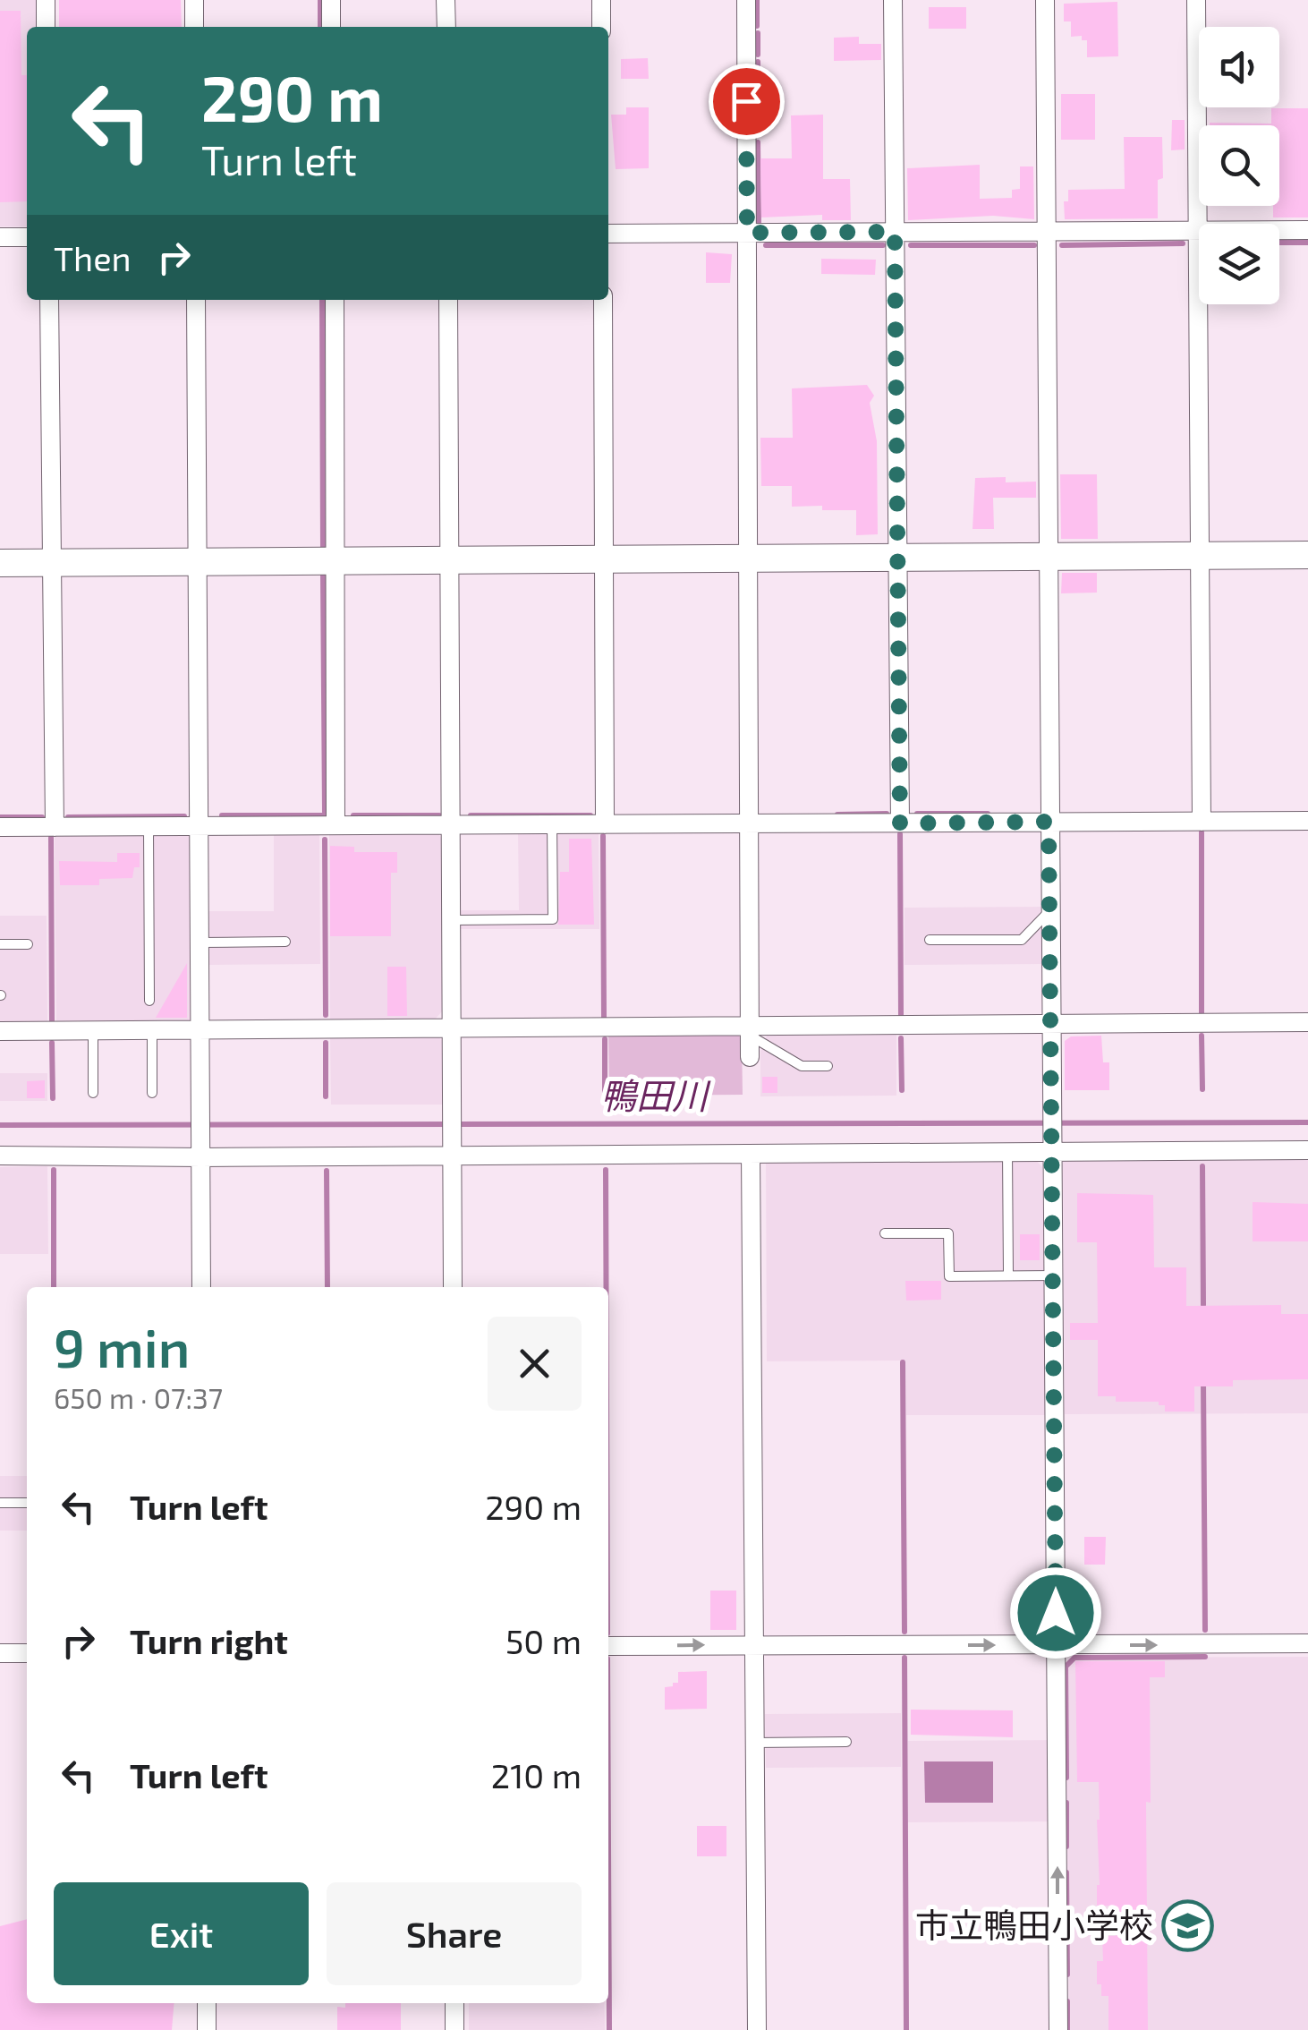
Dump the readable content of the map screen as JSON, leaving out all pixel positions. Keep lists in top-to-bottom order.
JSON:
{
  "water": ["鴨田川"],
  "places": {
    "school or university": ["市立鴨田小学校"]
  },
  "page": {
    "turn": ["290 m", "Turn left"],
    "then": "Then",
    "heading": ["9 min", "650 m · 07:37"],
    "list": [
      {
        "name": "Turn left",
        "value": "290 m"
      },
      {
        "name": "Turn right",
        "value": "50 m"
      },
      {
        "name": "Turn left",
        "value": "210 m"
      }
    ],
    "buttons": ["Exit", "Share"]
  }
}
